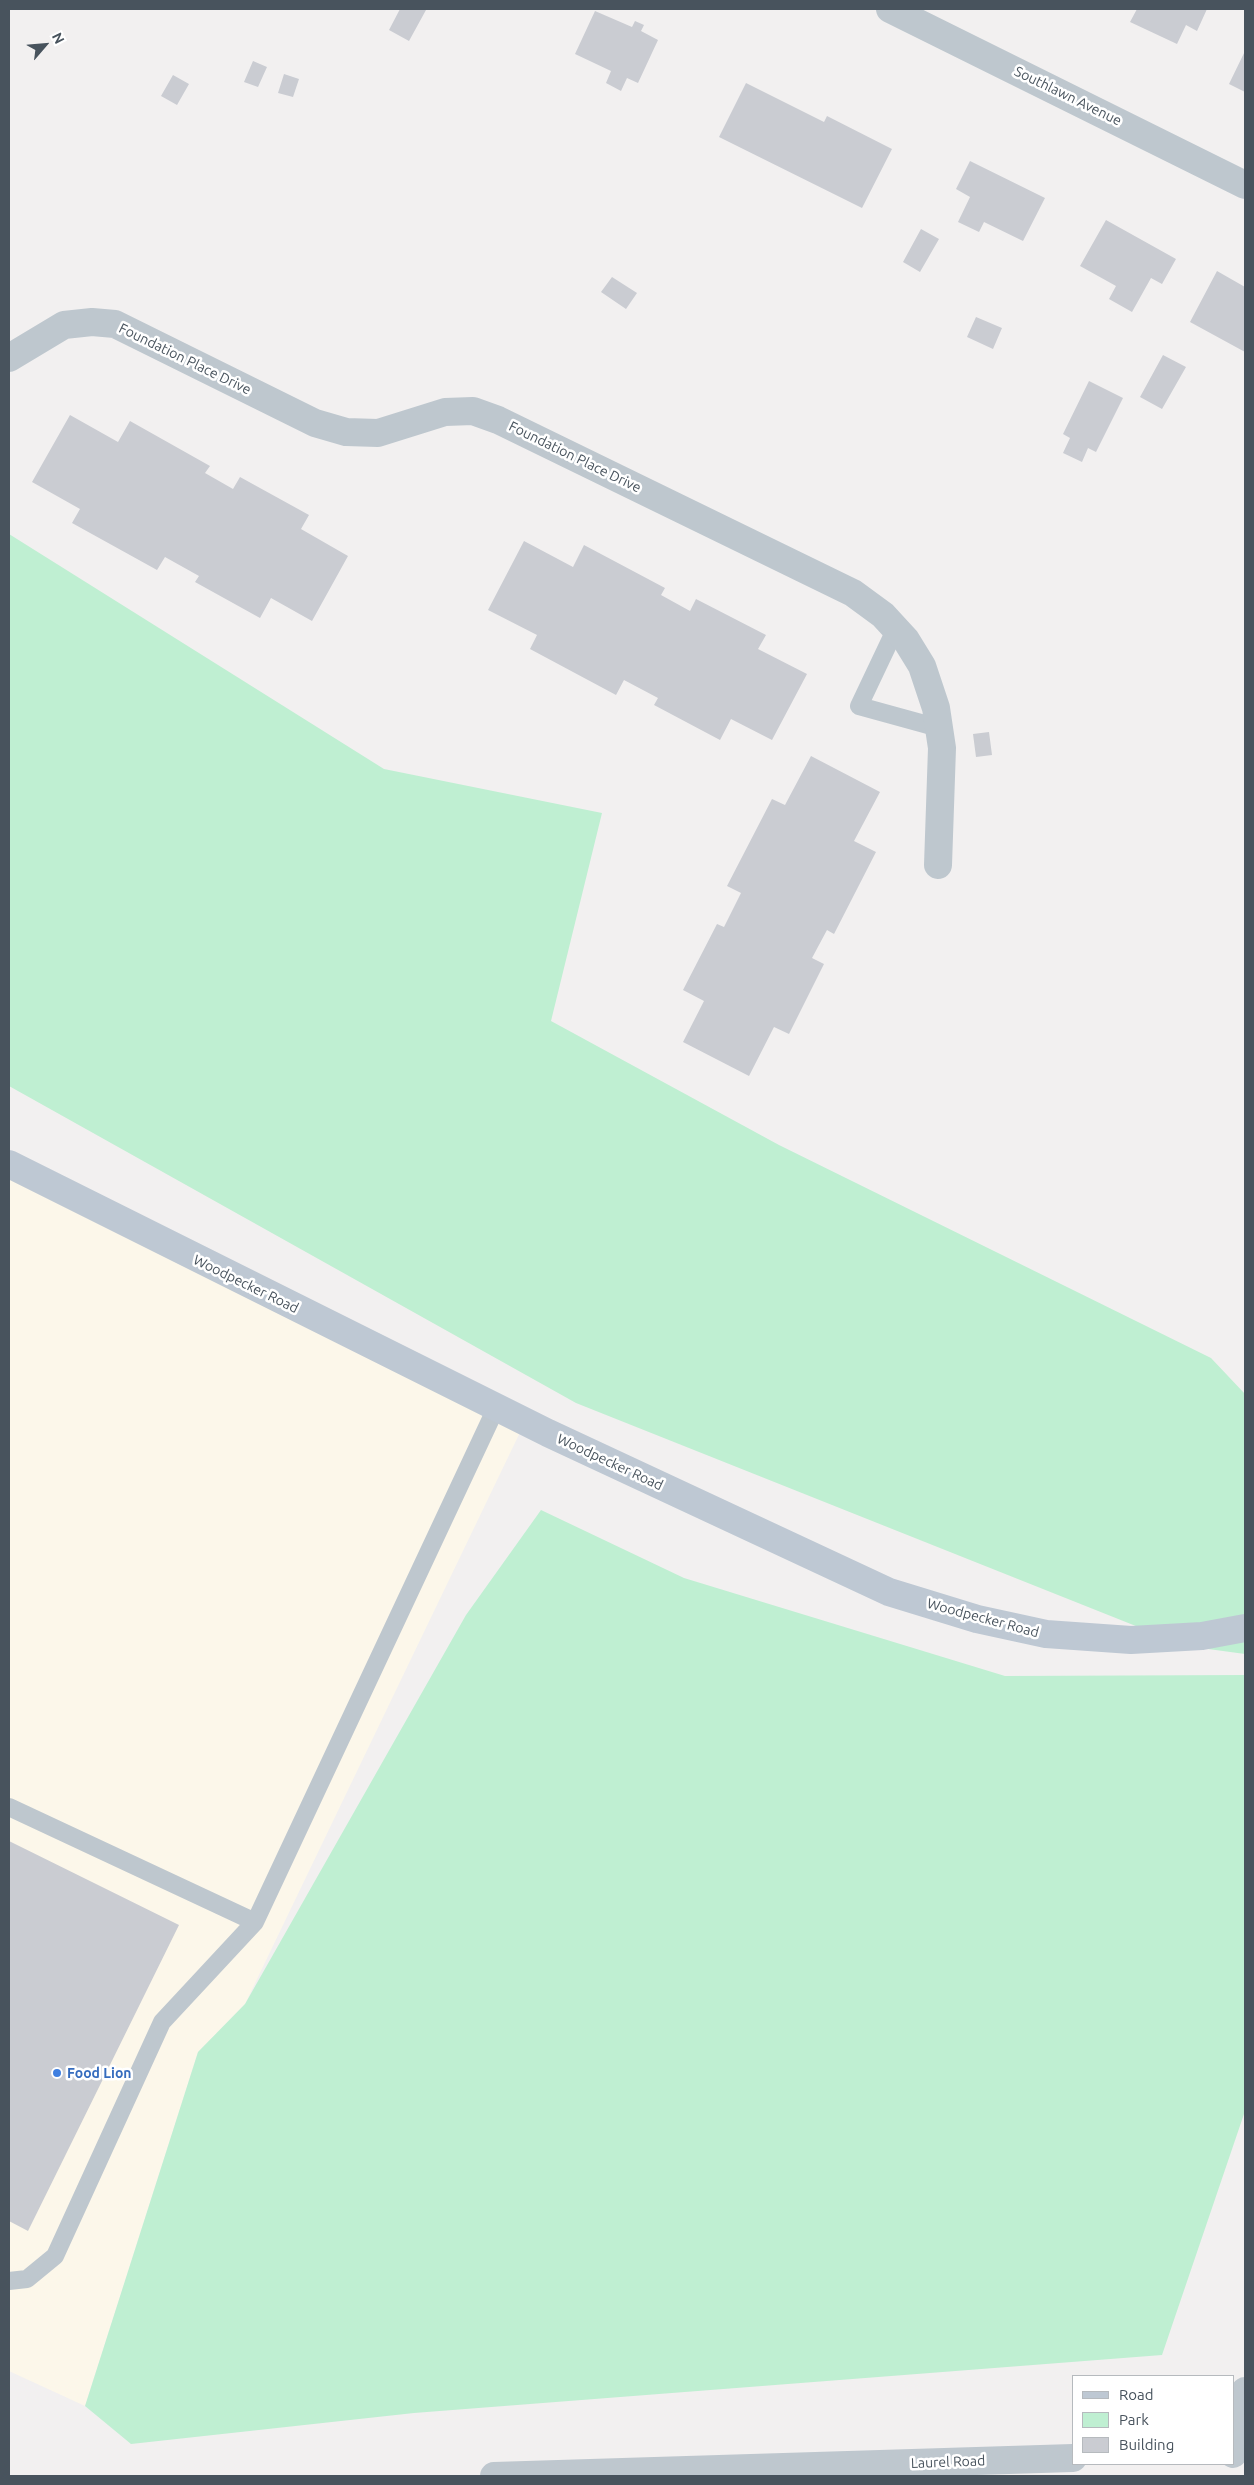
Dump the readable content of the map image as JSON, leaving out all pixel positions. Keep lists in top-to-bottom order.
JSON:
{
  "streets": {
    "main road": ["Woodpecker Road"],
    "street": ["Southlawn Avenue", "Foundation Place Drive", "Laurel Road"]
  },
  "places": ["Food Lion"],
  "legend": ["Road", "Park", "Building"],
  "north": "top right"
}
